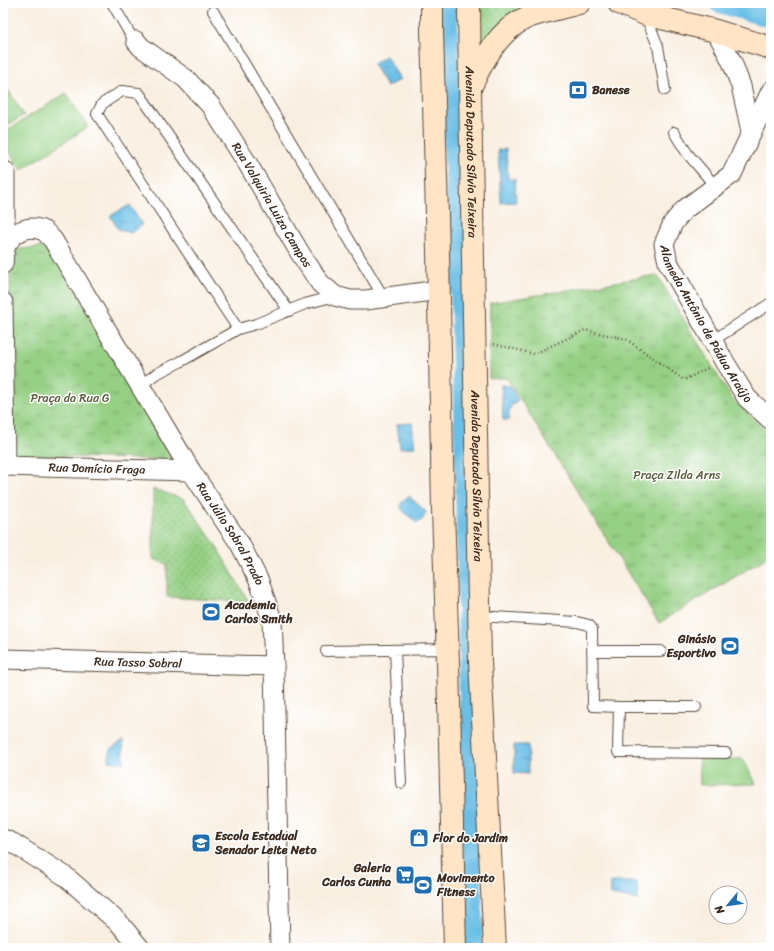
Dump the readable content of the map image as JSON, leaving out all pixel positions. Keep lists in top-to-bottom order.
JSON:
{
  "streets": {
    "main road": ["Avenida Deputado Sílvio Teixeira"],
    "street": [
      "Rua Valquiria Luiza Campos",
      "Alameda Antônio de Pádua Araújo",
      "Rua Domício Fraga",
      "Rua Júlio Sobral Prado",
      "Rua Tasso Sobral"
    ]
  },
  "crossings": [
    ["Rua Domício Fraga", "Rua Júlio Sobral Prado"],
    ["Rua Júlio Sobral Prado", "Rua Tasso Sobral"]
  ],
  "parks": ["Praça da Rua G", "Praça Zilda Arns"],
  "places": {
    "bank": ["Banese"],
    "sports": ["Academia Carlos Smith", "Ginásio Esportivo", "Movimento Fitness"],
    "shop": ["Flor do Jardim"],
    "school or university": ["Escola Estadual Senador Leite Neto"],
    "supermarket": ["Galeria Carlos Cunha"]
  },
  "north": "bottom left"
}
